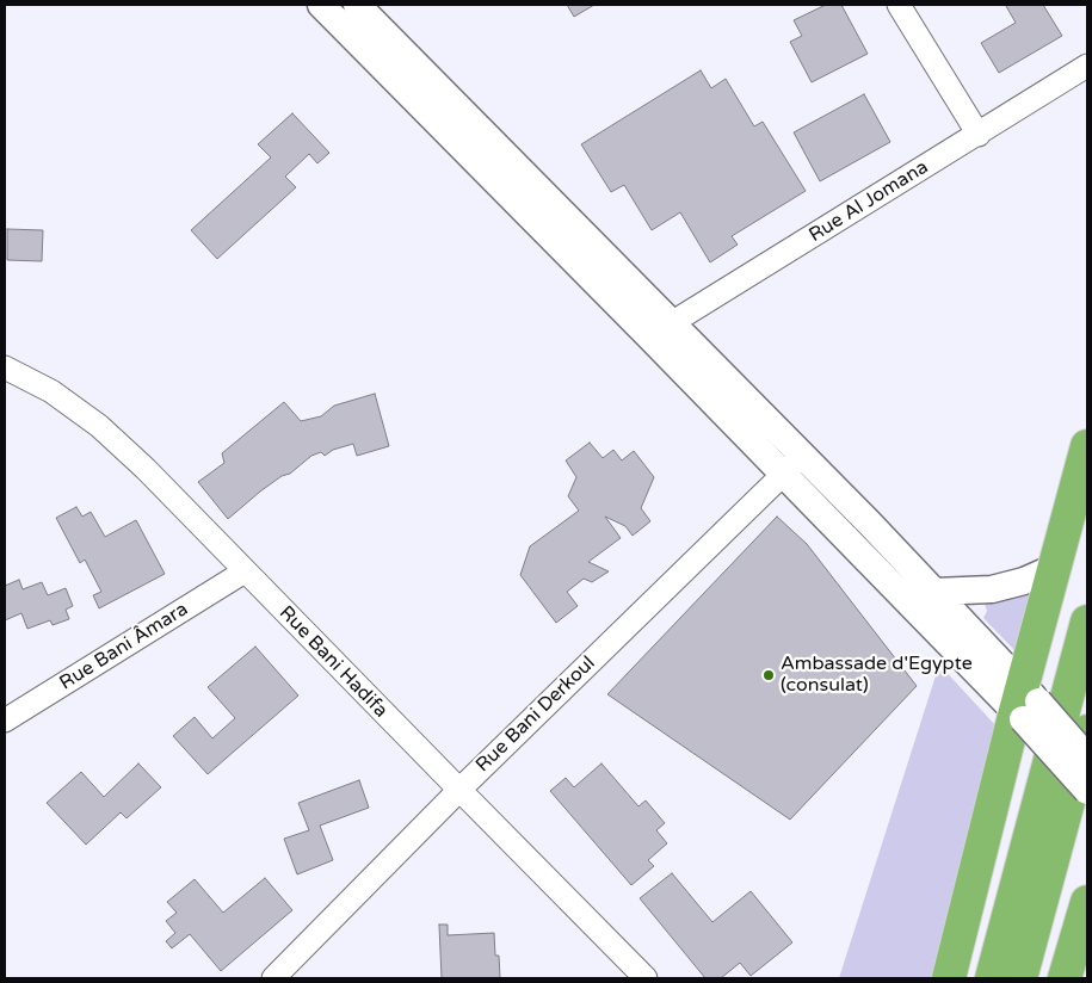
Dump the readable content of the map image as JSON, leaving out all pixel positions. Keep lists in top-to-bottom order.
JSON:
{
  "streets": {
    "street": [
      "Rue Al Jomana",
      "Rue Bani Âmara",
      "Rue Bani Hadifa",
      "Rue Bani Derkoul"
    ]
  },
  "crossings": [
    ["Rue Bani Âmara", "Rue Bani Hadifa"],
    ["Rue Bani Hadifa", "Rue Bani Derkoul"]
  ],
  "places": ["Ambassade d'Egypte (consulat)"]
}
